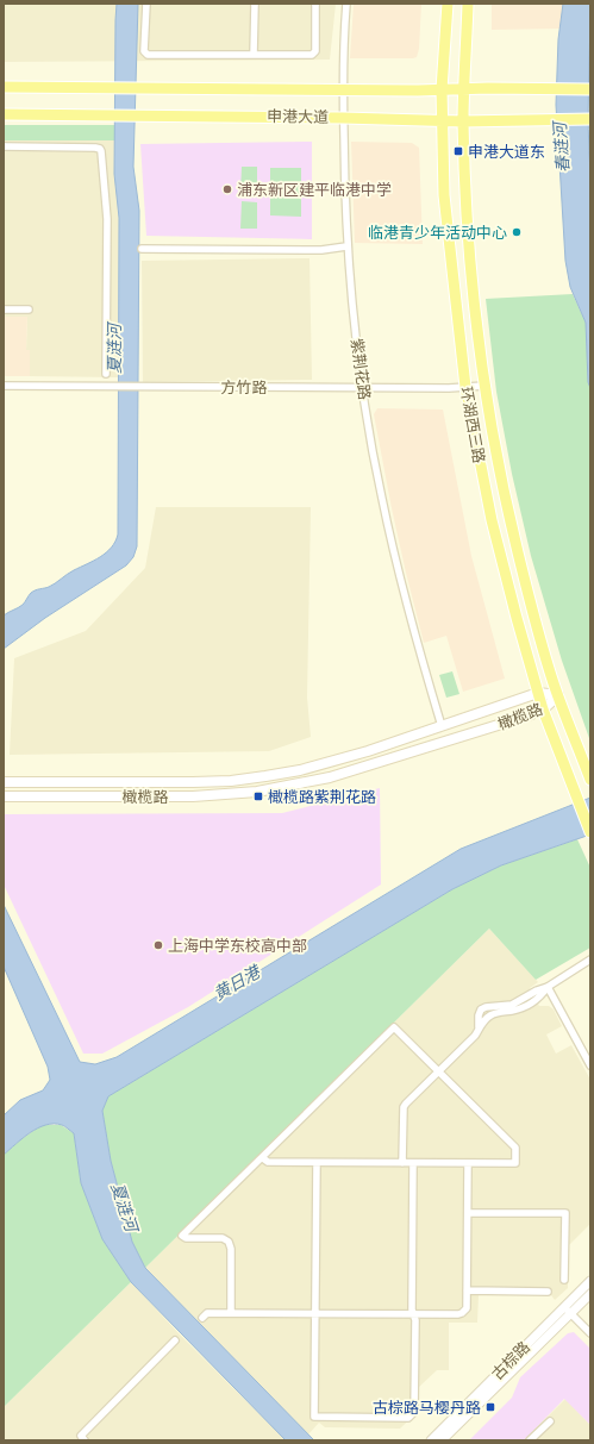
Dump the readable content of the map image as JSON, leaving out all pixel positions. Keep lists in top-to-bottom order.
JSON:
{
  "streets": {
    "main road": ["申港大道", "环湖西三路", "橄榄路"],
    "street": ["紫荆花路", "方竹路", "古棕路"]
  },
  "crossings": [
    ["申港大道", "紫荆花路"],
    ["申港大道", "环湖西三路"],
    ["紫荆花路", "方竹路"],
    ["紫荆花路", "橄榄路"],
    ["方竹路", "环湖西三路"],
    ["环湖西三路", "橄榄路"]
  ],
  "water": ["春涟河", "夏涟河", "黄日港"],
  "places": {
    "transit": ["申港大道东", "橄榄路紫荆花路", "古棕路马樱丹路"],
    "other": ["浦东新区建平临港中学", "临港青少年活动中心", "上海中学东校高中部"]
  }
}
